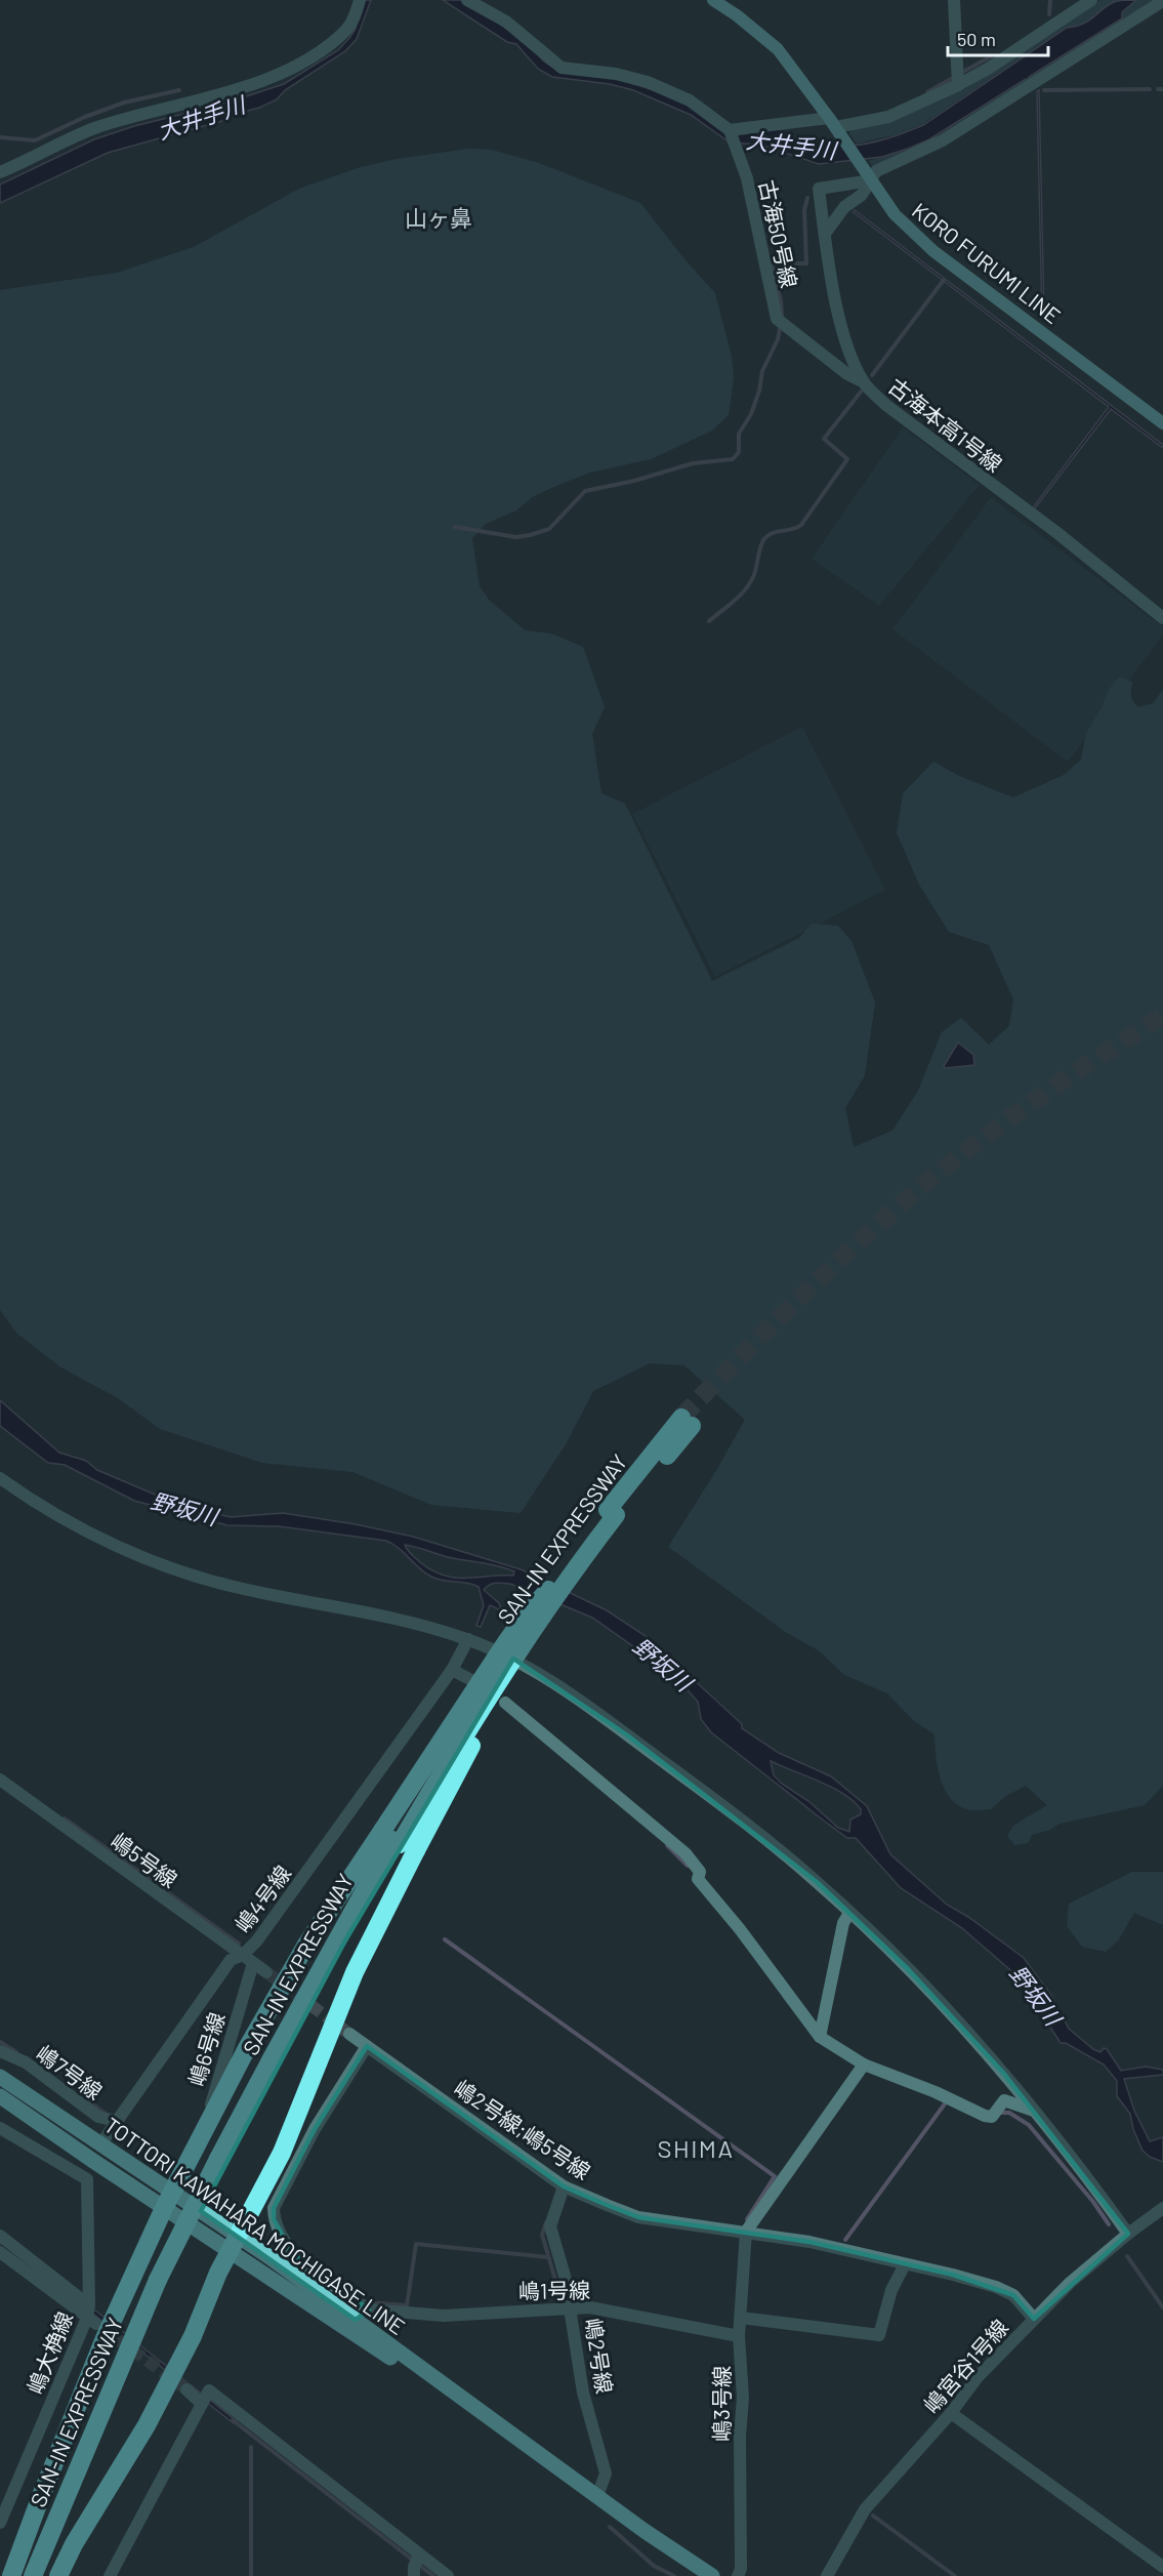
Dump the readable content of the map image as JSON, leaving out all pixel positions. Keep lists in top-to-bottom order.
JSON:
{
  "streets": {
    "highway": ["SAN-IN EXPRESSWAY"],
    "main road": ["KORO FURUMI LINE", "TOTTORI KAWAHARA MOCHIGASE LINE"],
    "street": [
      "古海50号線",
      "古海本高1号線",
      "嶋5号線",
      "嶋4号線",
      "嶋6号線",
      "嶋7号線",
      "嶋2号線;嶋5号線",
      "嶋1号線",
      "嶋大桷線",
      "嶋2号線",
      "嶋宮谷1号線",
      "嶋3号線"
    ]
  },
  "crossings": [
    ["古海50号線", "古海本高1号線"],
    ["KORO FURUMI LINE", "古海本高1号線"],
    ["嶋5号線", "嶋4号線"],
    ["嶋5号線", "嶋6号線"],
    ["嶋4号線", "嶋6号線"],
    ["嶋4号線", "嶋7号線"],
    ["嶋4号線", "TOTTORI KAWAHARA MOCHIGASE LINE"],
    ["嶋2号線;嶋5号線", "嶋2号線"],
    ["嶋2号線;嶋5号線", "嶋宮谷1号線"],
    ["嶋2号線;嶋5号線", "嶋3号線"],
    ["TOTTORI KAWAHARA MOCHIGASE LINE", "嶋大桷線"],
    ["TOTTORI KAWAHARA MOCHIGASE LINE", "嶋2号線"],
    ["嶋1号線", "嶋2号線"],
    ["嶋1号線", "嶋3号線"]
  ],
  "districts": ["山ヶ鼻", "SHIMA"],
  "water": ["大井手川", "野坂川"],
  "scale_bar": "50 m"
}
